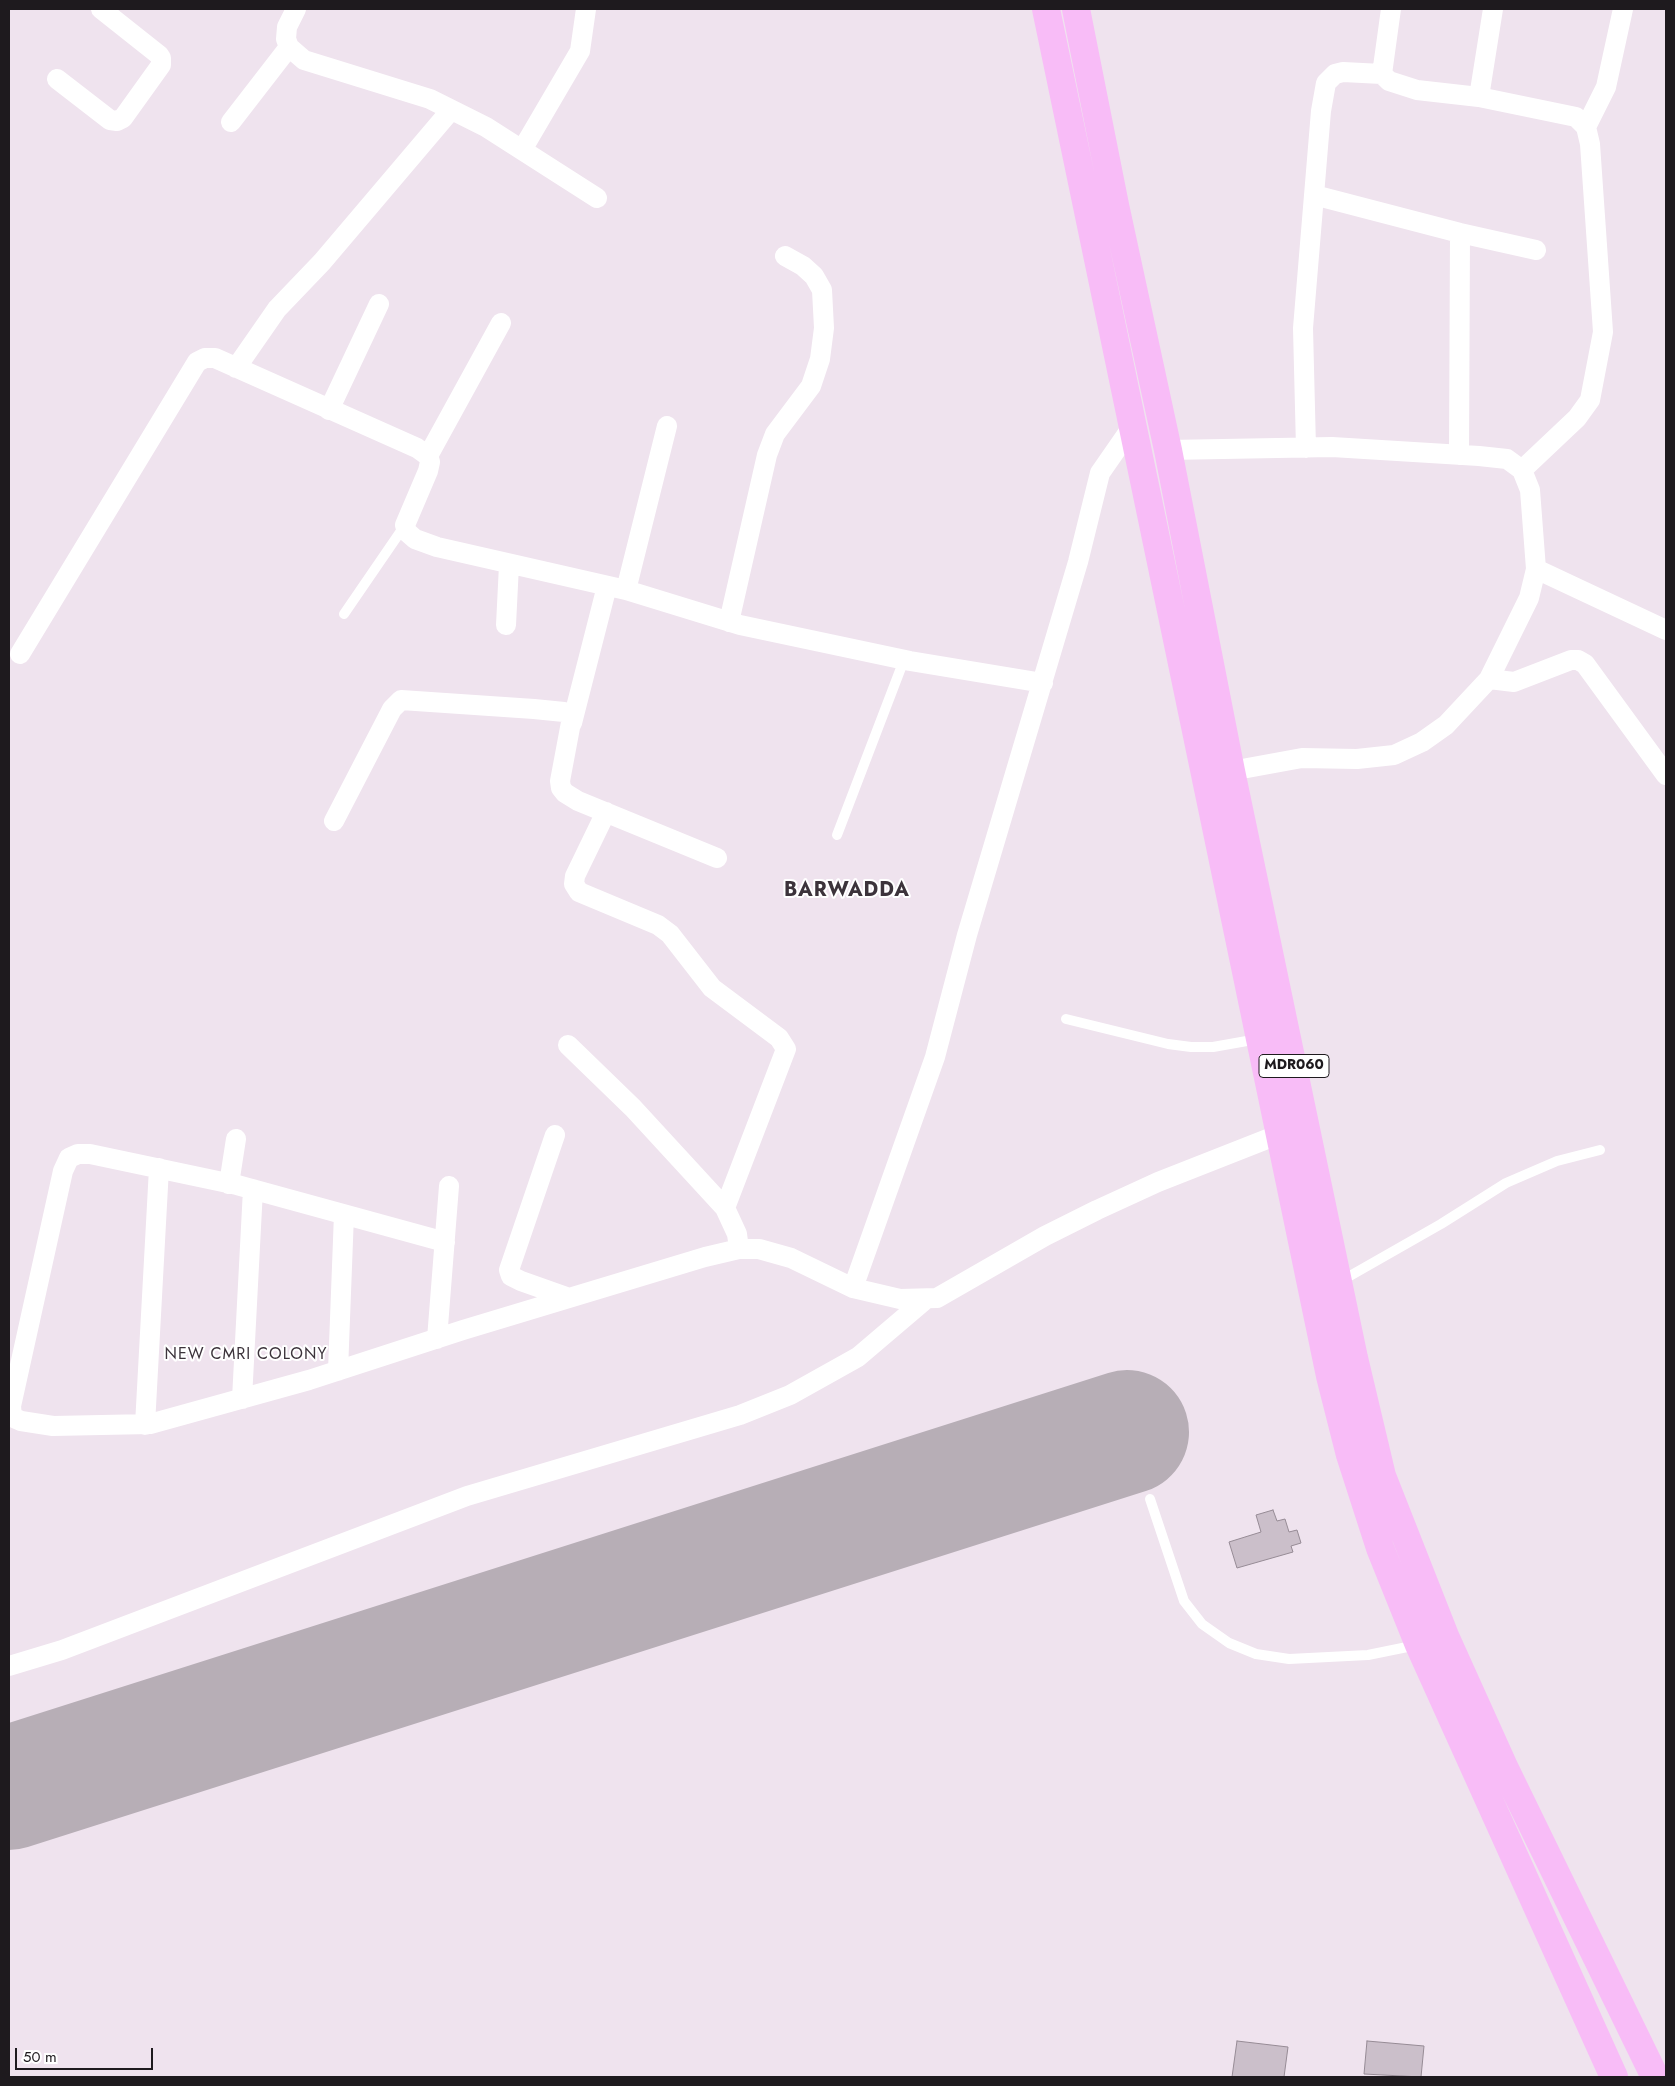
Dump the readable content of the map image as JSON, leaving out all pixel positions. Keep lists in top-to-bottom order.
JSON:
{
  "streets": {
    "main road": ["MDR060"]
  },
  "districts": ["BARWADDA", "NEW CMRI COLONY"],
  "scale_bar": "50 m"
}
